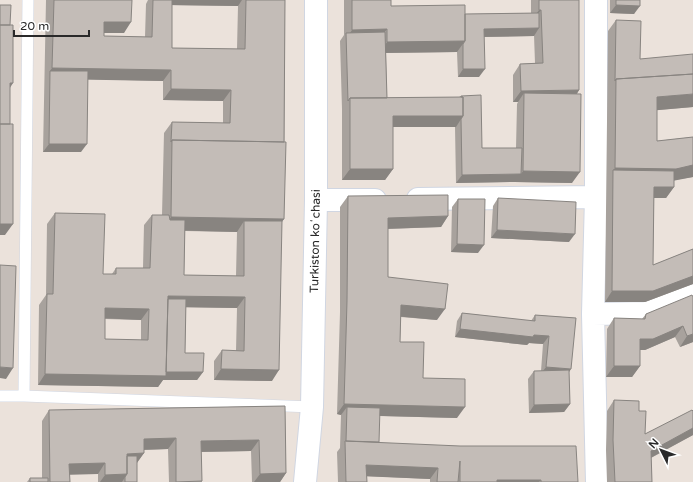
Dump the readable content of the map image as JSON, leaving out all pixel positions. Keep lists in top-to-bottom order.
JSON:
{
  "streets": {
    "street": ["Turkiston koʻchasi"]
  },
  "scale_bar": "20 m",
  "north": "top left"
}
